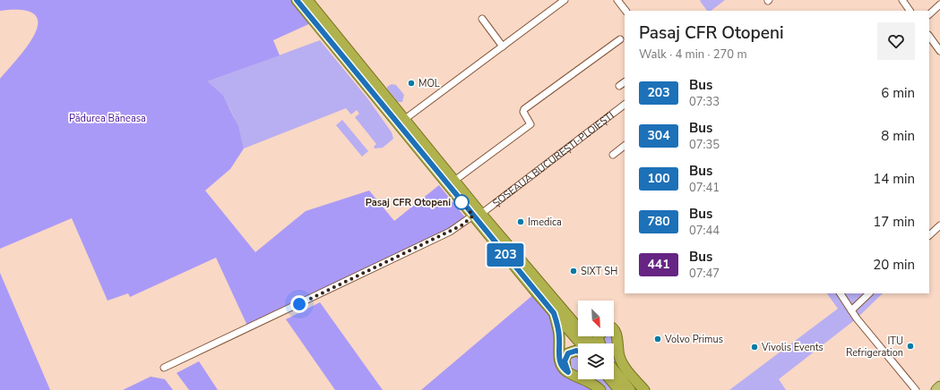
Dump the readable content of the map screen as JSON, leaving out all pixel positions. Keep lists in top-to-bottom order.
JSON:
{
  "streets": {
    "street": ["ȘOSEAUA BUCUREȘTI-PLOIEȘTI"]
  },
  "parks": ["Pădurea Băneasa"],
  "places": [
    "MOL",
    "Pasaj CFR Otopeni",
    "Imedica",
    "SIXT SH",
    "Volvo Primus",
    "ITU Refrigeration",
    "Vivolis Events"
  ],
  "lines": ["bus line 203"],
  "north": "bottom right",
  "page": {
    "on_map": "203",
    "heading": ["Pasaj CFR Otopeni", "Walk · 4 min · 270 m"],
    "list": [
      {
        "mark": "203",
        "name": "Bus",
        "note": "07:33",
        "value": "6 min"
      },
      {
        "mark": "304",
        "name": "Bus",
        "note": "07:35",
        "value": "8 min"
      },
      {
        "mark": "100",
        "name": "Bus",
        "note": "07:41",
        "value": "14 min"
      },
      {
        "mark": "780",
        "name": "Bus",
        "note": "07:44",
        "value": "17 min"
      },
      {
        "mark": "441",
        "name": "Bus",
        "note": "07:47",
        "value": "20 min"
      }
    ]
  }
}
